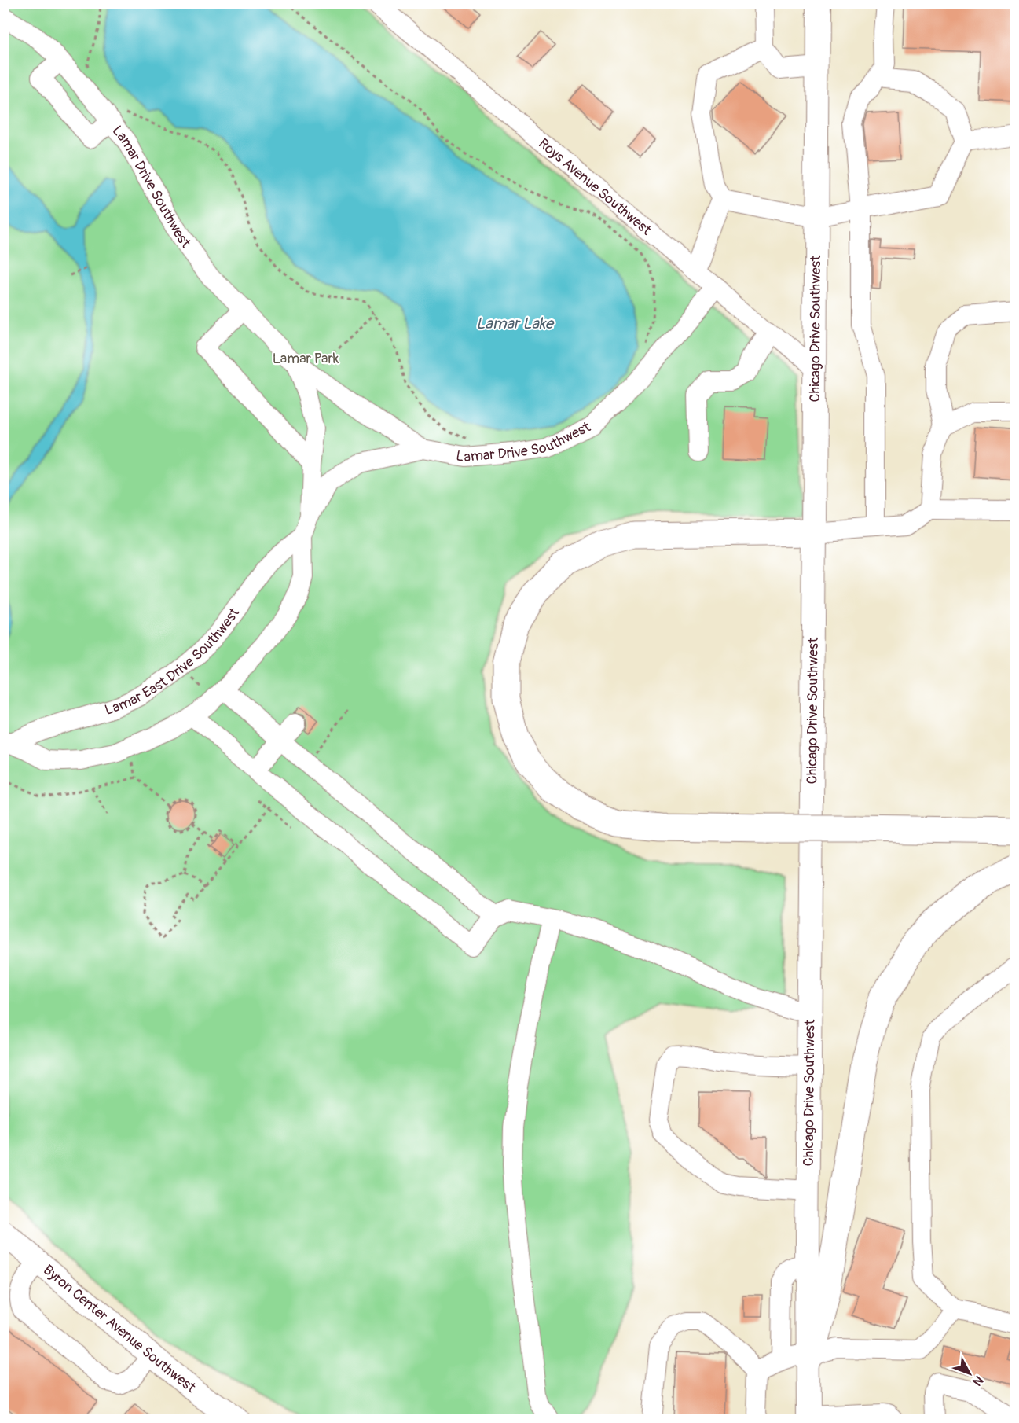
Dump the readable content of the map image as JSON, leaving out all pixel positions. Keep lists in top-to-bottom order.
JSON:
{
  "streets": {
    "main road": ["Chicago Drive Southwest", "Byron Center Avenue Southwest"],
    "street": ["Lamar Drive Southwest", "Roys Avenue Southwest", "Lamar East Drive Southwest"]
  },
  "crossings": [
    ["Lamar Drive Southwest", "Roys Avenue Southwest"],
    ["Lamar Drive Southwest", "Lamar East Drive Southwest"],
    ["Roys Avenue Southwest", "Chicago Drive Southwest"]
  ],
  "water": ["Lamar Lake"],
  "parks": ["Lamar Park"],
  "north": "bottom right"
}
